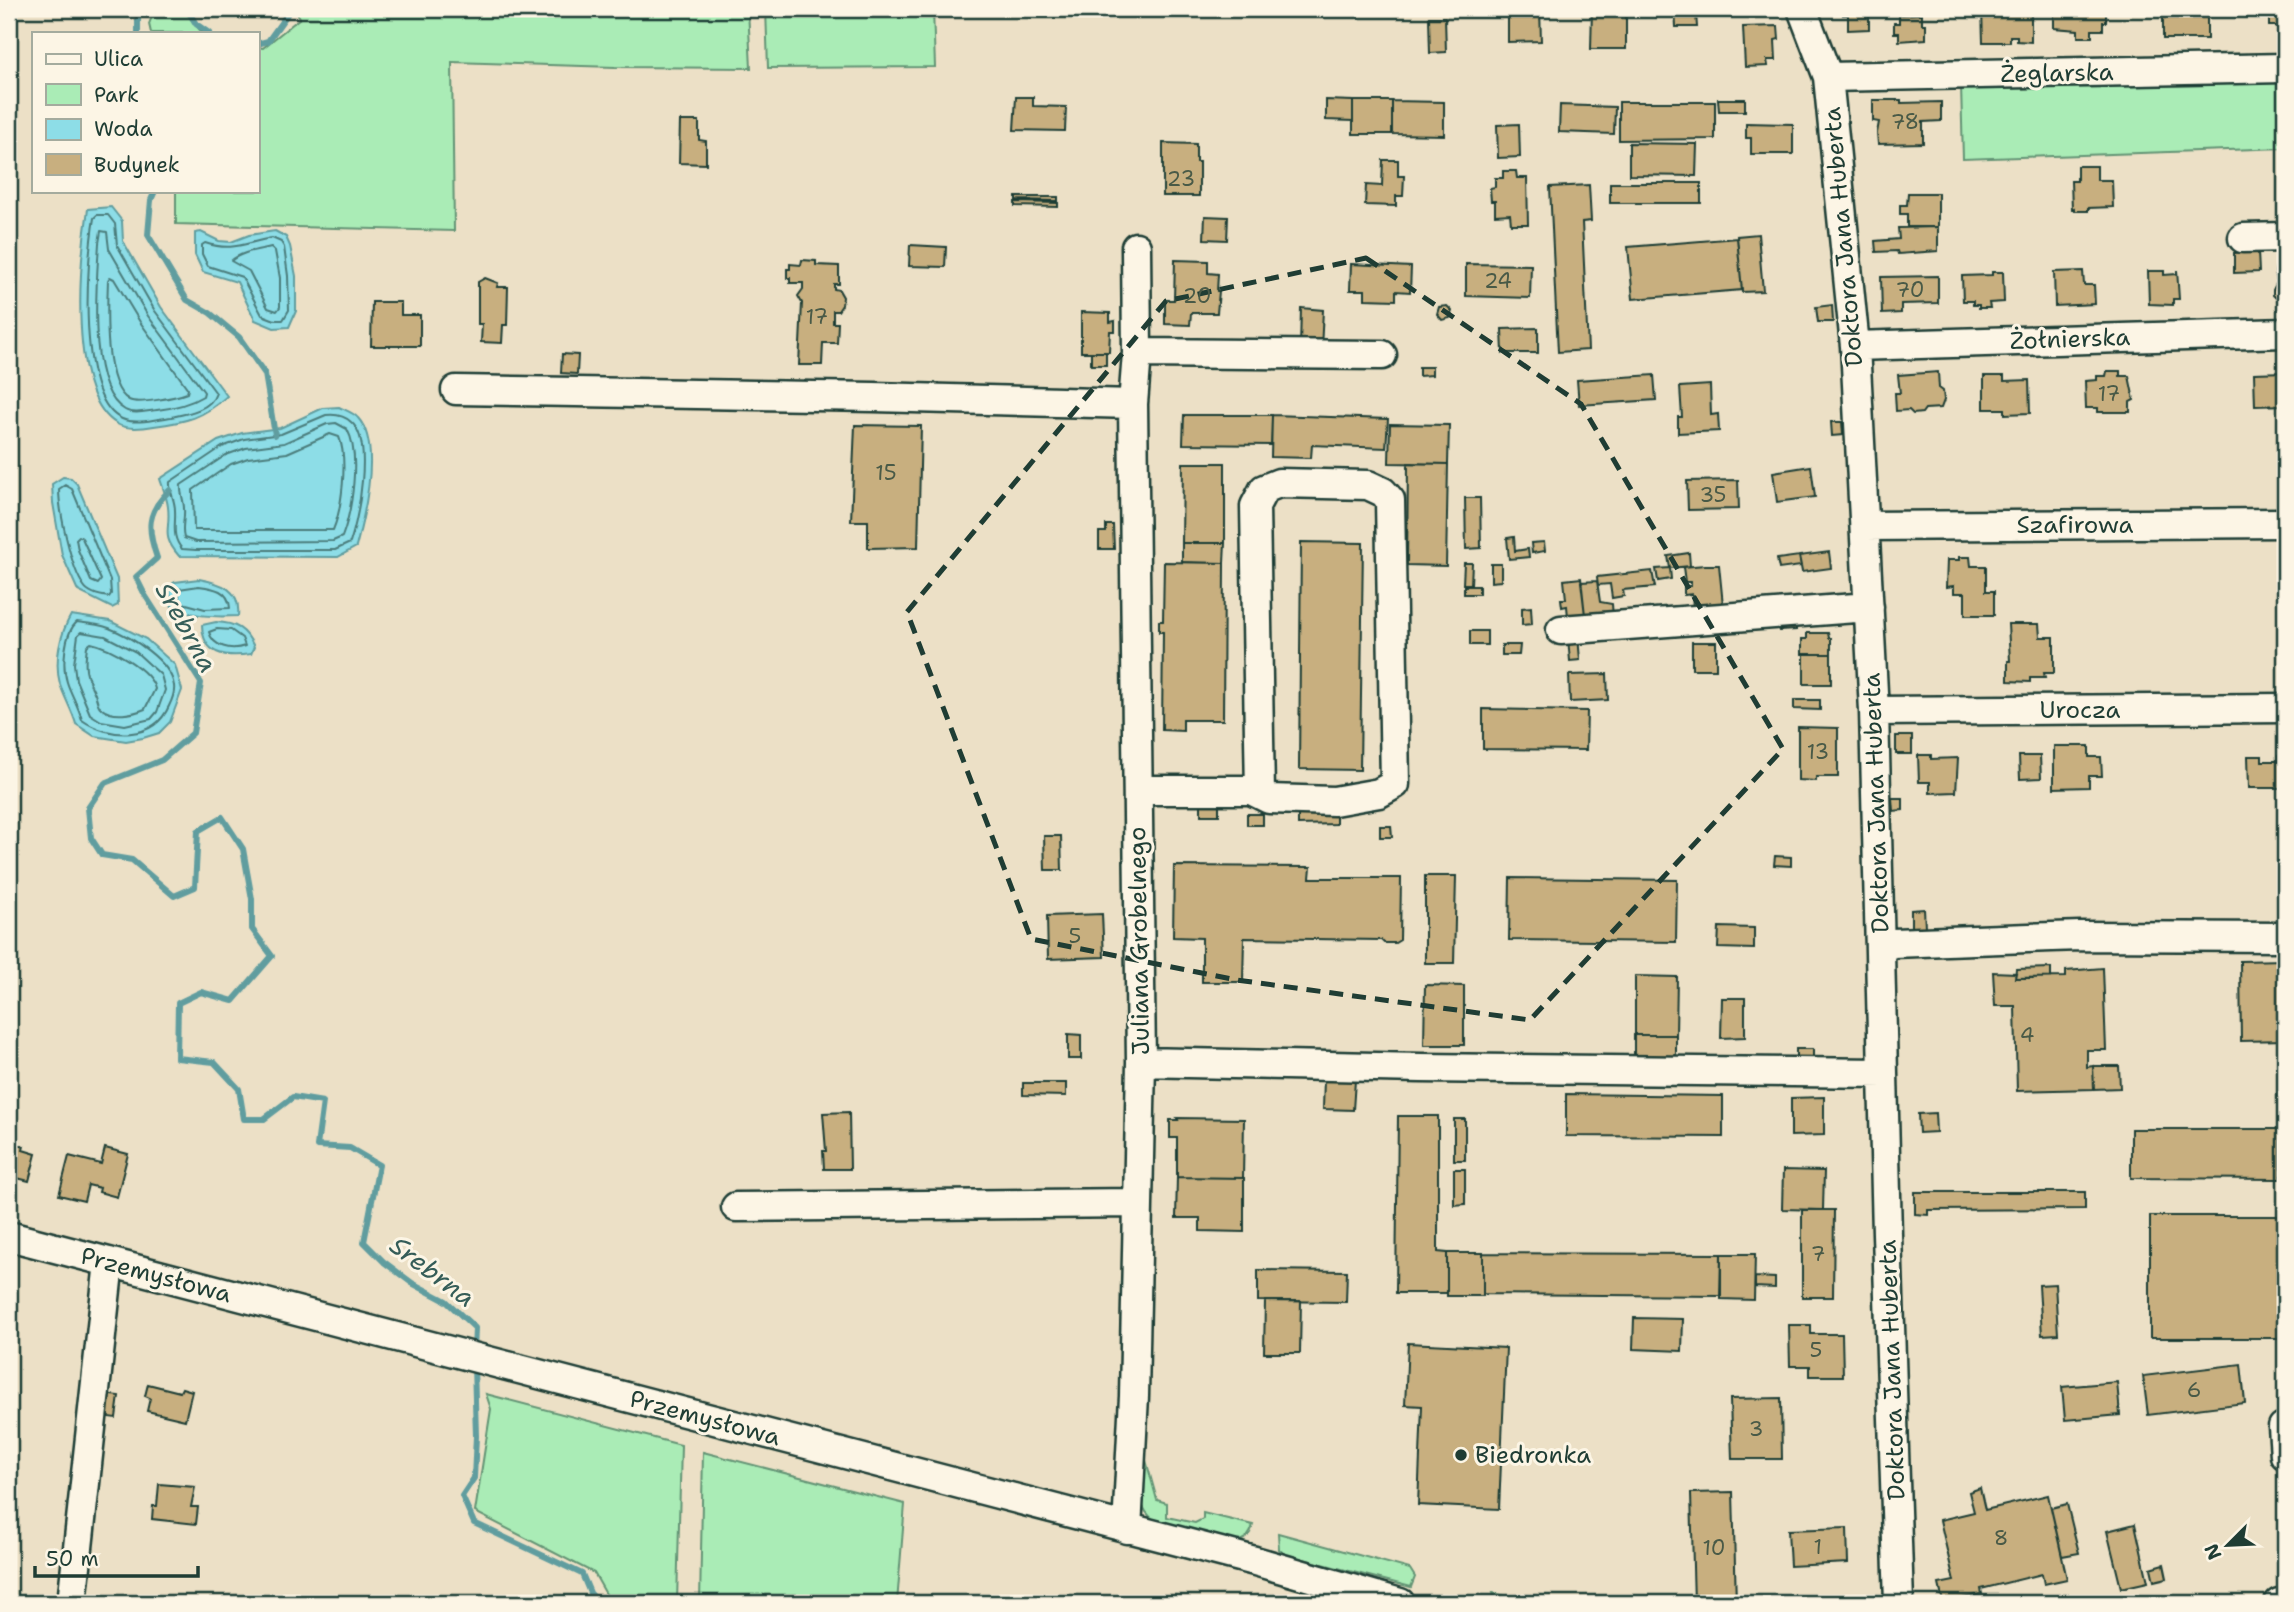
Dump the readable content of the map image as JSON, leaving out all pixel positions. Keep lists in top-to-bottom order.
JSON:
{
  "streets": {
    "street": [
      "Żeglarska",
      "Doktora Jana Huberta",
      "Żołnierska",
      "Szafirowa",
      "Urocza",
      "Juliana Grobelnego",
      "Przemysłowa"
    ]
  },
  "crossings": [
    ["Żeglarska", "Doktora Jana Huberta"],
    ["Doktora Jana Huberta", "Żołnierska"],
    ["Doktora Jana Huberta", "Szafirowa"],
    ["Doktora Jana Huberta", "Urocza"],
    ["Juliana Grobelnego", "Przemysłowa"]
  ],
  "water": ["Srebrna"],
  "places": ["Biedronka"],
  "house_numbers": [
    "78",
    "23",
    "24",
    "70",
    "20",
    "17",
    "17",
    "15",
    "35",
    "13",
    "5",
    "4",
    "7",
    "5",
    "6",
    "3",
    "8",
    "1",
    "10"
  ],
  "legend": [
    "Ulica",
    "Park",
    "Woda",
    "Budynek"
  ],
  "scale_bar": "50 m",
  "north": "bottom left"
}
